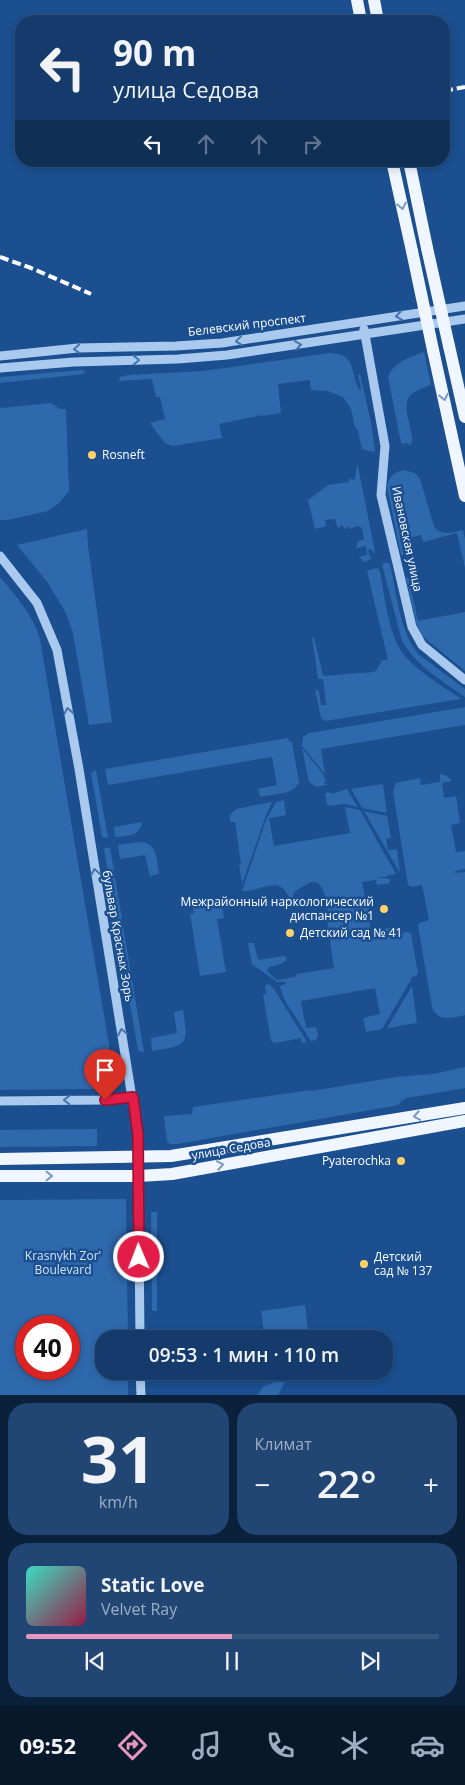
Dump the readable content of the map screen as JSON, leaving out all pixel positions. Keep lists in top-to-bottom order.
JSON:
{
  "streets": {
    "main road": ["улица Седова"],
    "street": ["Белевский проспект", "Ивановская улица", "бульвар Красных Зорь"]
  },
  "crossings": [
    ["Белевский проспект", "Ивановская улица"],
    ["бульвар Красных Зорь", "улица Седова"]
  ],
  "one_way": ["бульвар Красных Зорь"],
  "parks": ["Krasnykh Zor' Boulevard"],
  "places": [
    "Rosneft",
    "Межрайонный наркологический диспансер №1",
    "Детский сад № 41",
    "Pyaterochka",
    "Детский сад № 137"
  ],
  "page": {
    "turn": ["90 m", "улица Седова"],
    "limit": "40",
    "trip": "09:53 · 1 мин · 110 m",
    "tile": [
      ["31", "km/h"],
      "Климат"
    ],
    "heat": ["−", "22°", "+"],
    "song": ["Static Love", "Velvet Ray"],
    "tabs": "09:52"
  }
}
